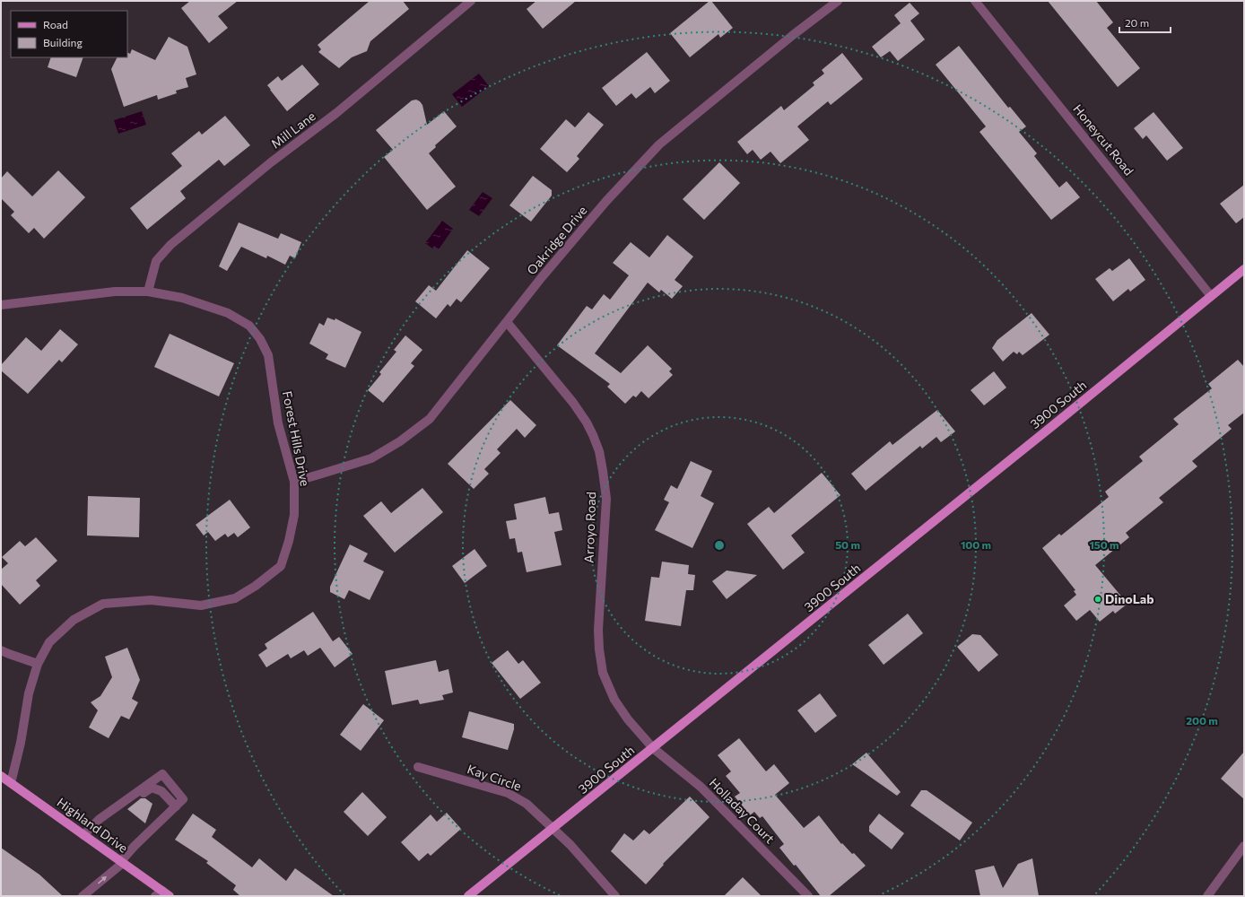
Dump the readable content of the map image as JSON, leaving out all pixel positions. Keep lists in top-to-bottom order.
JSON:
{
  "streets": {
    "main road": ["3900 South", "Highland Drive"],
    "street": [
      "Mill Lane",
      "Honeycut Road",
      "Oakridge Drive",
      "Forest Hills Drive",
      "Arroyo Road",
      "Kay Circle",
      "Holladay Court"
    ]
  },
  "crossings": [
    ["Mill Lane", "Forest Hills Drive"],
    ["Honeycut Road", "3900 South"],
    ["Oakridge Drive", "Forest Hills Drive"],
    ["Oakridge Drive", "Arroyo Road"],
    ["3900 South", "Arroyo Road"],
    ["3900 South", "Kay Circle"],
    ["3900 South", "Holladay Court"],
    ["Forest Hills Drive", "Highland Drive"],
    ["Arroyo Road", "Holladay Court"]
  ],
  "places": ["DinoLab"],
  "legend": ["Road", "Building"],
  "scale_bar": "20 m",
  "rings": [
    "50 m",
    "100 m",
    "150 m",
    "200 m"
  ]
}
